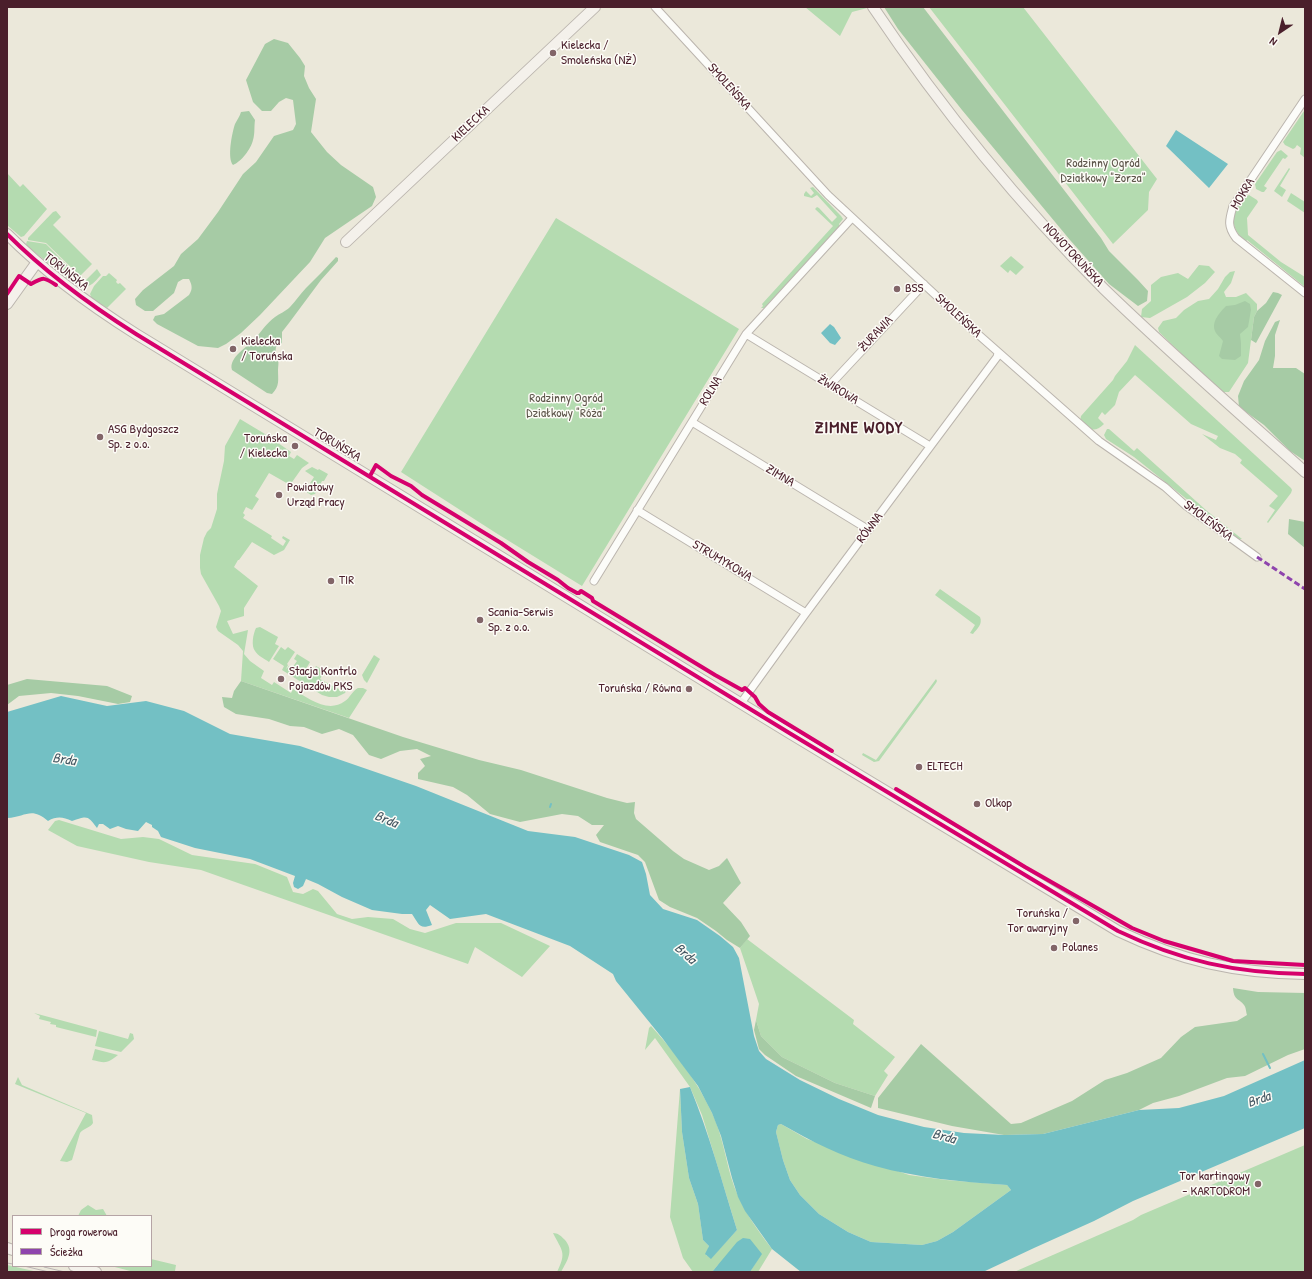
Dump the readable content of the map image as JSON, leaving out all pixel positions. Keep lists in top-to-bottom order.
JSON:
{
  "streets": {
    "street": [
      "SMOLEŃSKA",
      "KIELECKA",
      "MOKRA",
      "NOWOTORUŃSKA",
      "TORUŃSKA",
      "ŻURAWIA",
      "ŻWIROWA",
      "ROLNA",
      "ZIMNA",
      "RÓWNA",
      "STRUMYKOWA"
    ]
  },
  "crossings": [
    ["SMOLEŃSKA", "ŻURAWIA"],
    ["SMOLEŃSKA", "ROLNA"],
    ["SMOLEŃSKA", "RÓWNA"],
    ["TORUŃSKA", "RÓWNA"],
    ["ŻURAWIA", "ŻWIROWA"],
    ["ŻWIROWA", "ROLNA"],
    ["ŻWIROWA", "RÓWNA"],
    ["ROLNA", "ZIMNA"],
    ["ROLNA", "STRUMYKOWA"],
    ["ZIMNA", "RÓWNA"],
    ["RÓWNA", "STRUMYKOWA"]
  ],
  "districts": ["ZIMNE WODY"],
  "water": ["Brda"],
  "parks": ["Rodzinny Ogród Działkowy \"Zorza\"", "Rodzinny Ogród Działkowy \"Róża\""],
  "places": [
    "Kielecka / Smoleńska (NŻ)",
    "BSS",
    "Kielecka / Toruńska",
    "ASG Bydgoszcz Sp. z o.o.",
    "Toruńska / Kielecka",
    "Powiatowy Urząd Pracy",
    "TIR",
    "Scania-Serwis Sp. z o.o.",
    "Stacja Kontrlo Pojazdów PKS",
    "Toruńska / Równa",
    "ELTECH",
    "Olkop",
    "Toruńska / Tor awaryjny",
    "Polanes",
    "Tor kartingowy - KARTODROM"
  ],
  "legend": ["Droga rowerowa", "Ścieżka"],
  "north": "bottom left"
}
